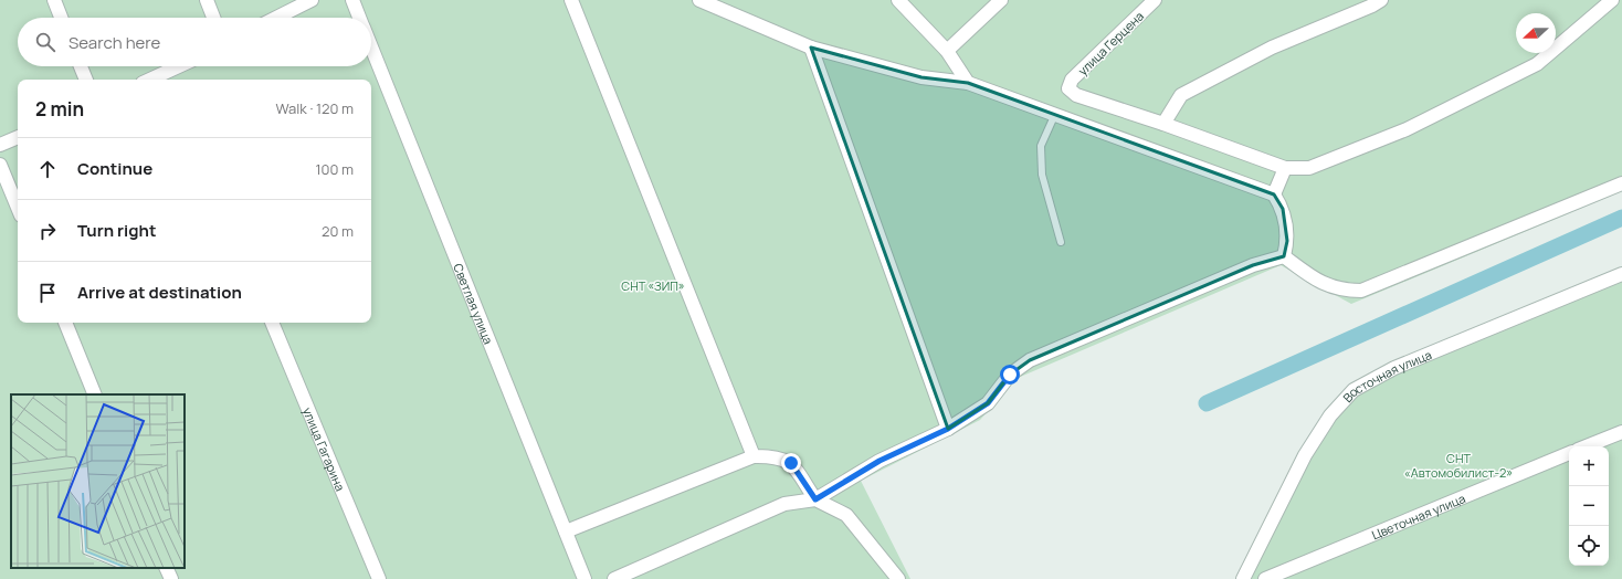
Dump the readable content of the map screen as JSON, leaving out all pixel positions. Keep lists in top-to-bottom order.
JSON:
{
  "streets": {
    "street": [
      "улица Герцена",
      "Светлая улица",
      "Восточная улица",
      "улица Гагарина",
      "Цветочная улица"
    ]
  },
  "parks": ["СНТ «ЗИП»", "СНТ «Автомобилист-2»"],
  "north": "left",
  "page": {
    "search": "Search here",
    "heading": ["2 min", "Walk · 120 m"],
    "list": [
      ["Continue", "100 m"],
      ["Turn right", "20 m"],
      "Arrive at destination"
    ],
    "map_buttons": ["+", "−"]
  }
}
